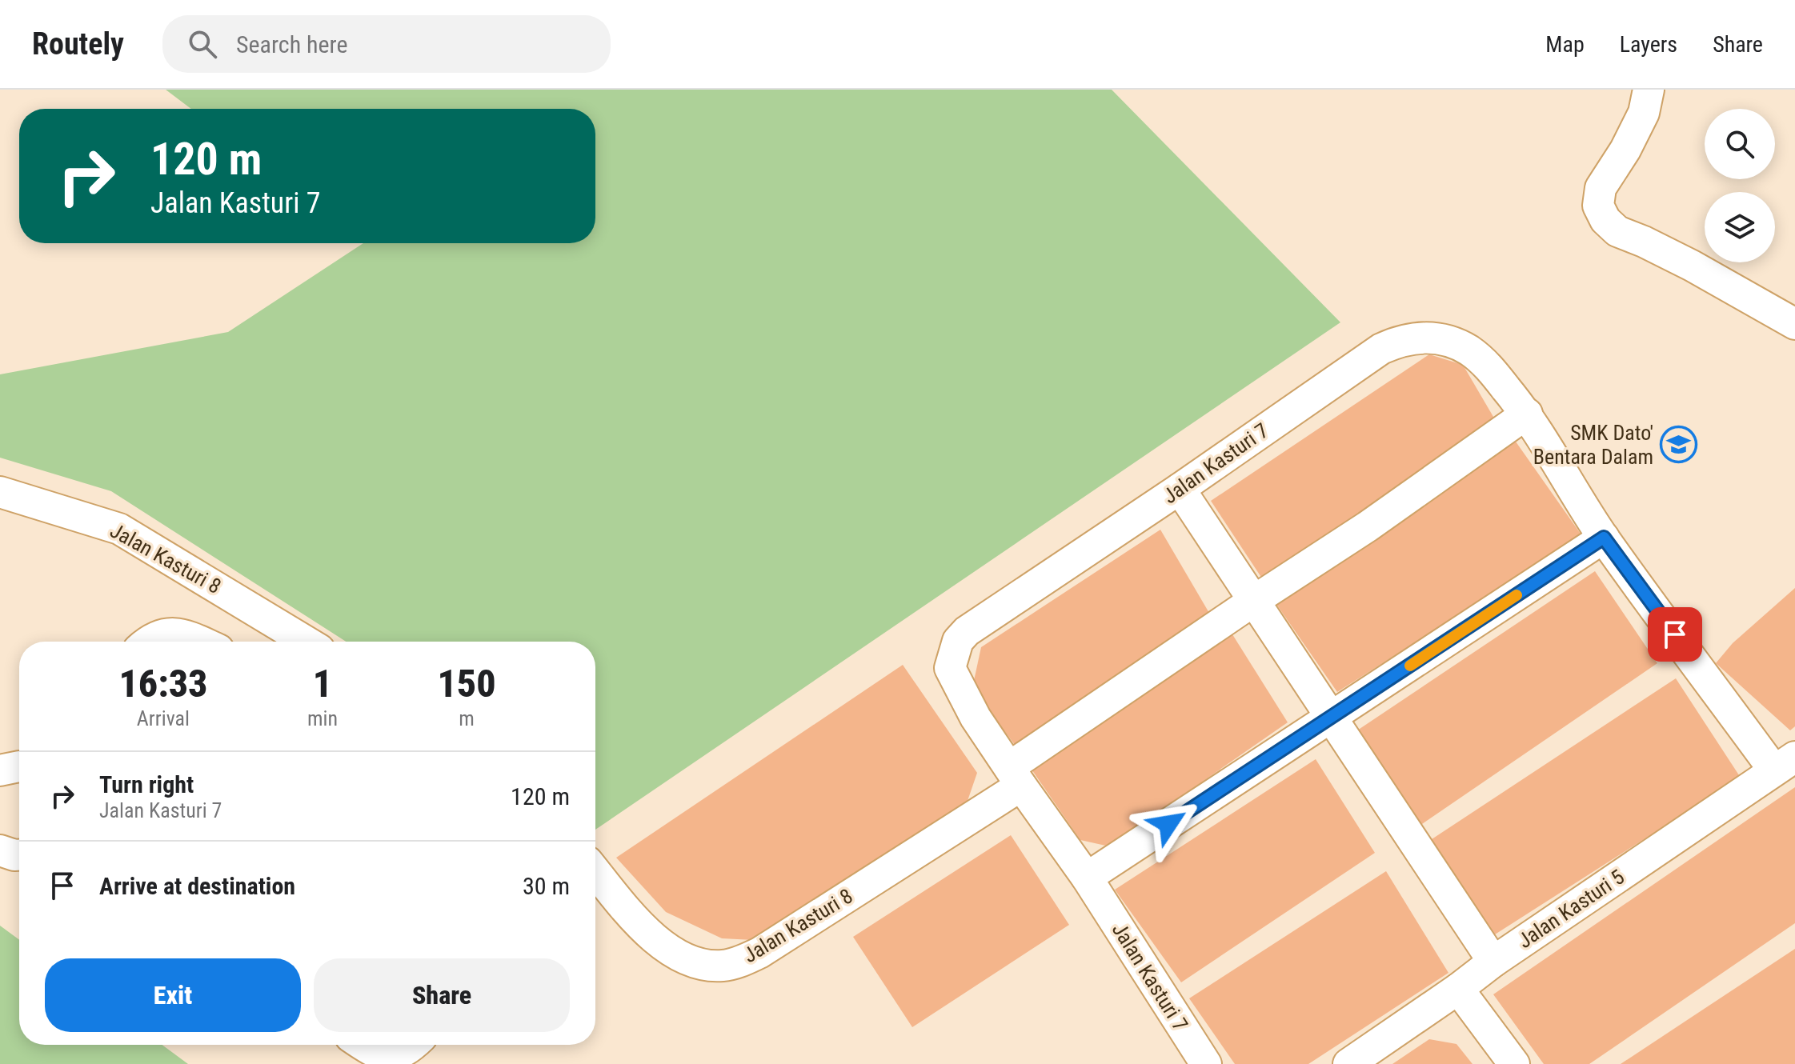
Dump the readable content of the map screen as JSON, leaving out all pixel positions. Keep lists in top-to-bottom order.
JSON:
{
  "streets": {
    "street": ["Jalan Kasturi 7", "Jalan Kasturi 8", "Jalan Kasturi 5"]
  },
  "crossings": [
    ["Jalan Kasturi 7", "Jalan Kasturi 8"],
    ["Jalan Kasturi 7", "Jalan Kasturi 5"]
  ],
  "places": {
    "school or university": ["SMK Dato' Bentara Dalam"]
  },
  "page": {
    "header": "Routely",
    "search": "Search here",
    "nav": ["Map", "Layers", "Share"],
    "turn": ["120 m", "Jalan Kasturi 7"],
    "eta": [
      "16:33",
      "Arrival",
      "1",
      "min",
      "150",
      "m"
    ],
    "list": [
      {
        "name": "Turn right",
        "note": "Jalan Kasturi 7",
        "value": "120 m"
      },
      {
        "name": "Arrive at destination",
        "value": "30 m"
      }
    ],
    "buttons": ["Exit", "Share"]
  }
}
